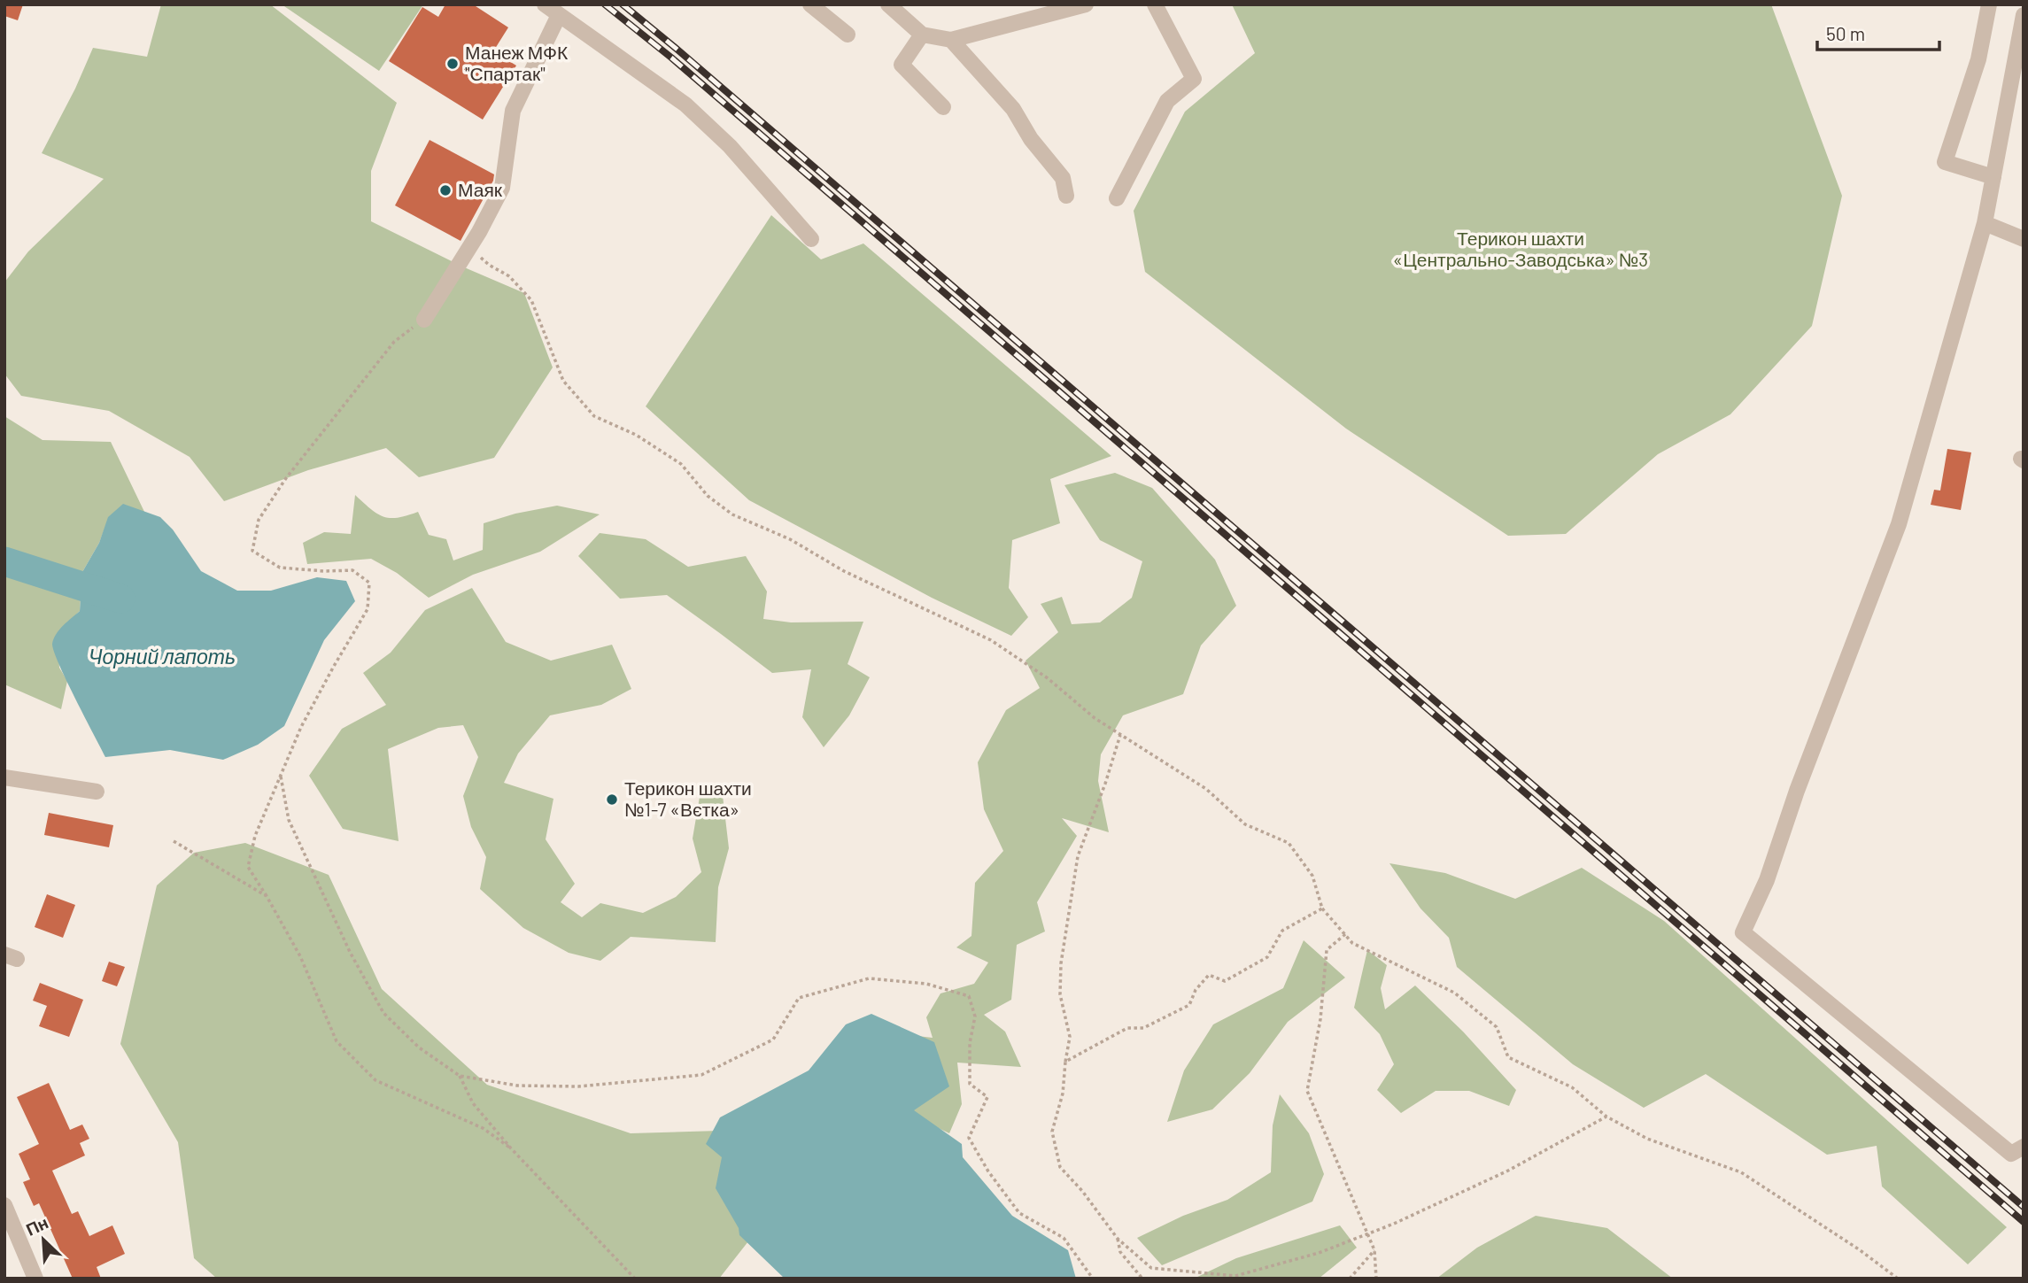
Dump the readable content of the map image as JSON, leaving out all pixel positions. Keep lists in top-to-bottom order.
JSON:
{
  "water": ["Чорний лапоть"],
  "parks": ["Терикон шахти «Центрально-Заводська» №3"],
  "places": ["Манеж МФК \"Спартак\"", "Маяк", "Терикон шахти №1-7 «Вєтка»"],
  "scale_bar": "50 m",
  "north": "top left"
}
